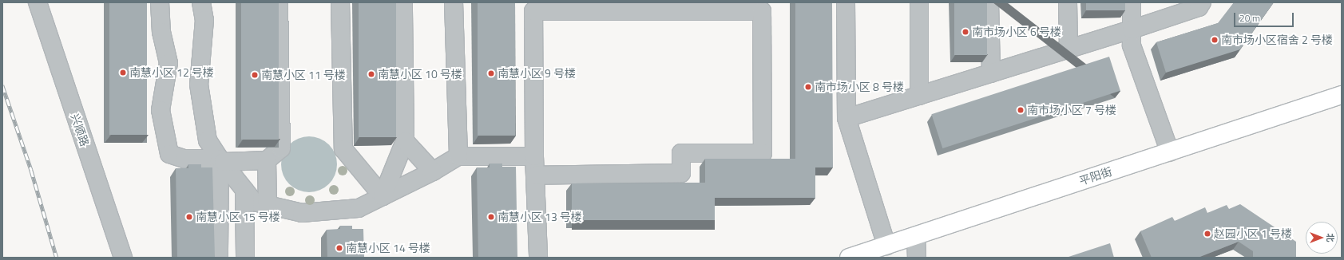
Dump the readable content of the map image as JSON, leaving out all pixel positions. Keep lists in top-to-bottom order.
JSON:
{
  "streets": {
    "main road": ["平阳街"],
    "street": ["兴顺路"]
  },
  "places": [
    "南市场小区 6 号楼",
    "南市场小区宿舍 2 号楼",
    "南慧小区 12 号楼",
    "南慧小区 9 号楼",
    "南慧小区 10 号楼",
    "南慧小区 11 号楼",
    "南市场小区 8 号楼",
    "南市场小区 7 号楼",
    "南慧小区 15 号楼",
    "南慧小区 13 号楼",
    "赵园小区 1 号楼",
    "南慧小区 14 号楼"
  ],
  "scale_bar": "20 m",
  "north": "right"
}
